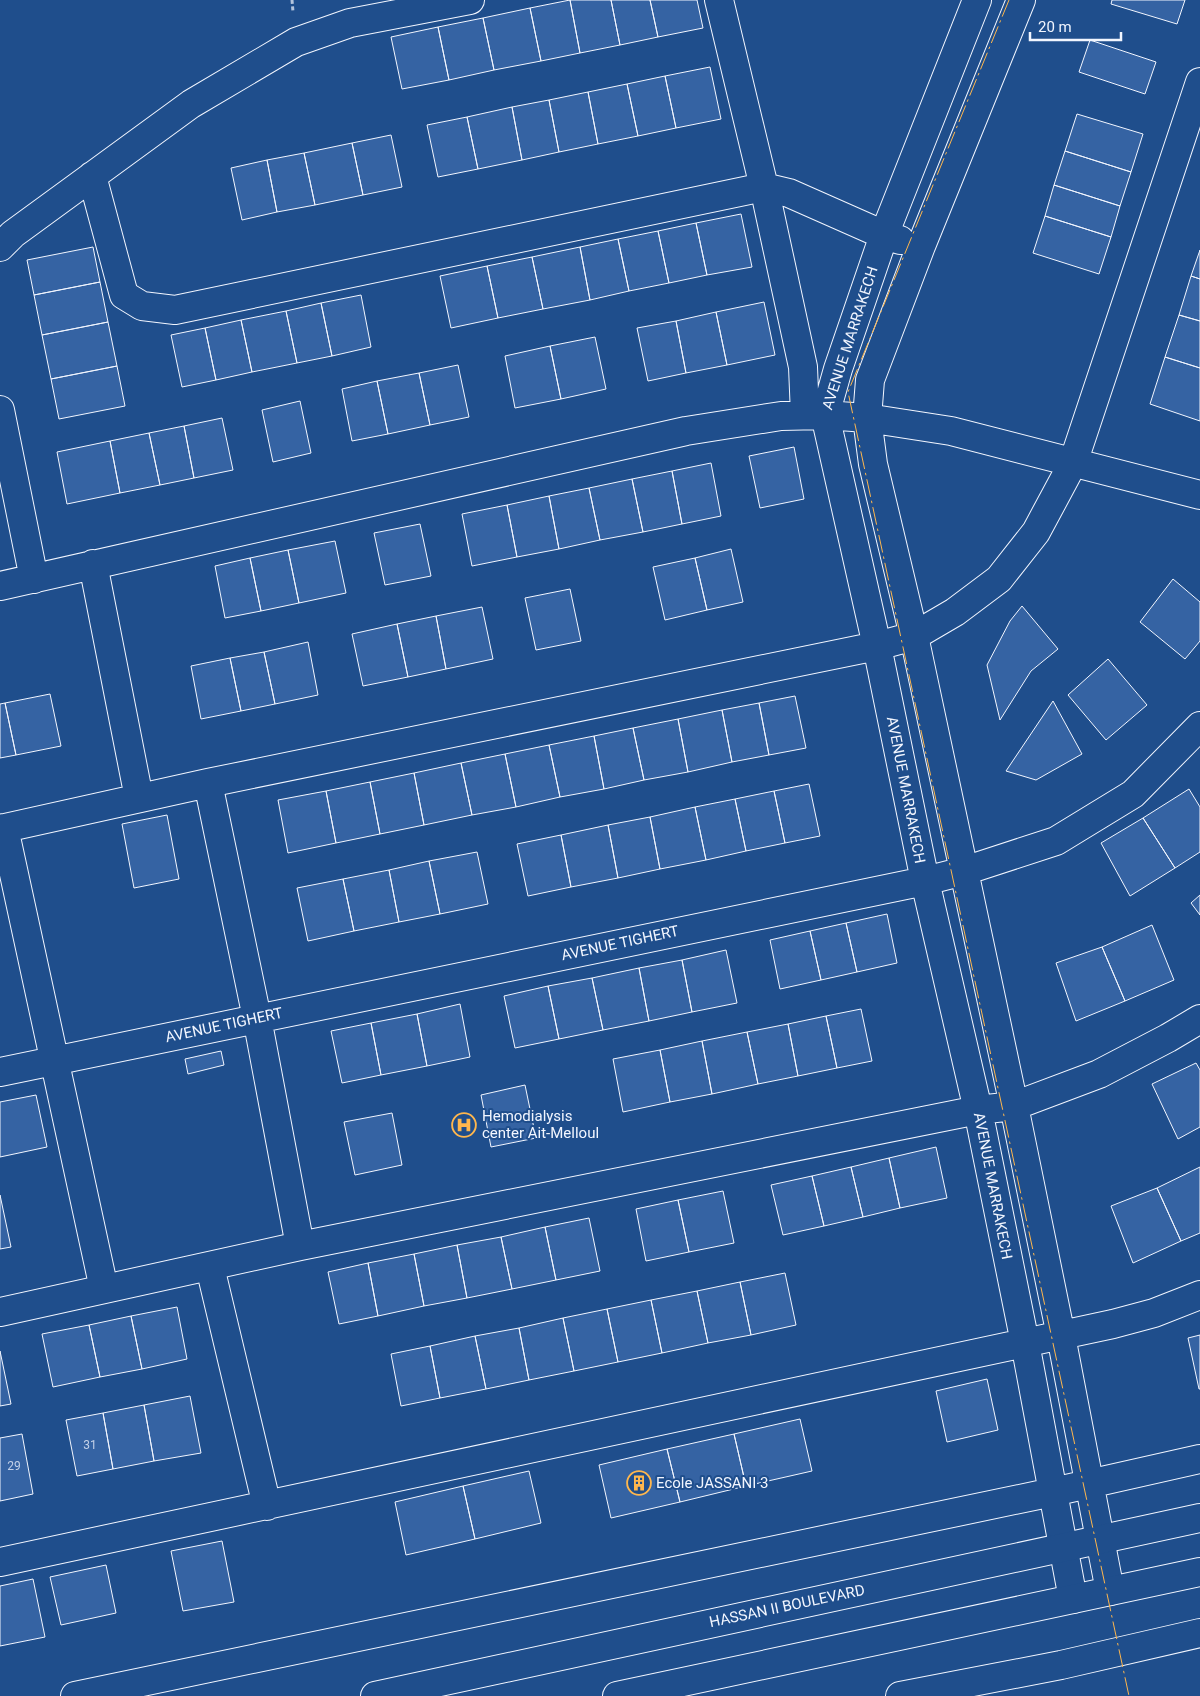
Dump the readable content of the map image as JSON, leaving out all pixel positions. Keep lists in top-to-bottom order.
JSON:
{
  "streets": {
    "street": ["AVENUE MARRAKECH", "AVENUE TIGHERT", "HASSAN II BOULEVARD"]
  },
  "crossings": [
    ["AVENUE MARRAKECH", "AVENUE TIGHERT"],
    ["AVENUE MARRAKECH", "HASSAN II BOULEVARD"]
  ],
  "places": {
    "hospital": ["Hemodialysis center Ait-Melloul"],
    "building": ["Ecole JASSANI 3"]
  },
  "house_numbers": ["31", "29"],
  "scale_bar": "20 m"
}
